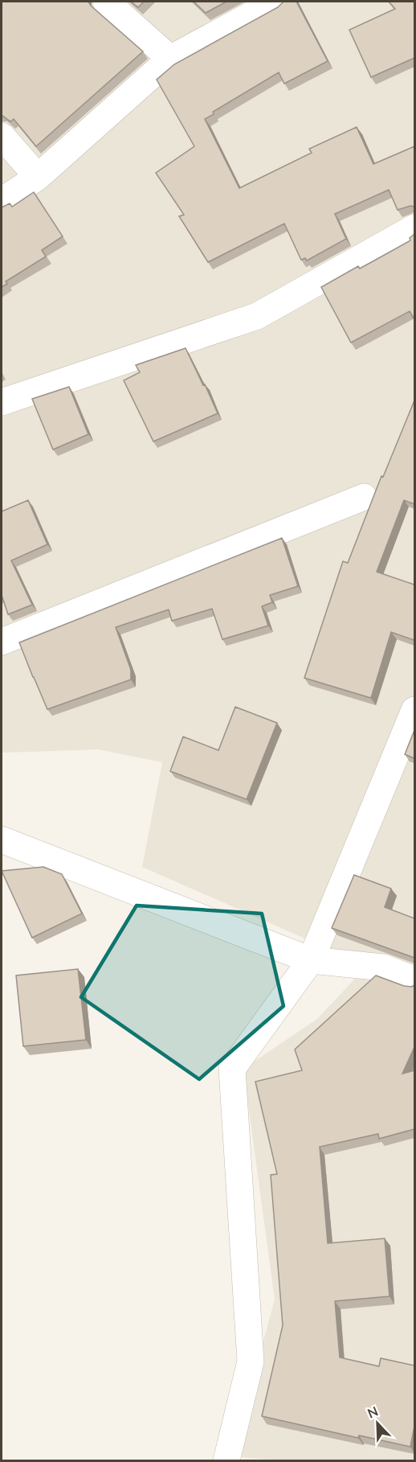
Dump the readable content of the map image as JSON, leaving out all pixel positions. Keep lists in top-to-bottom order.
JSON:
{
  "north": "top left"
}
